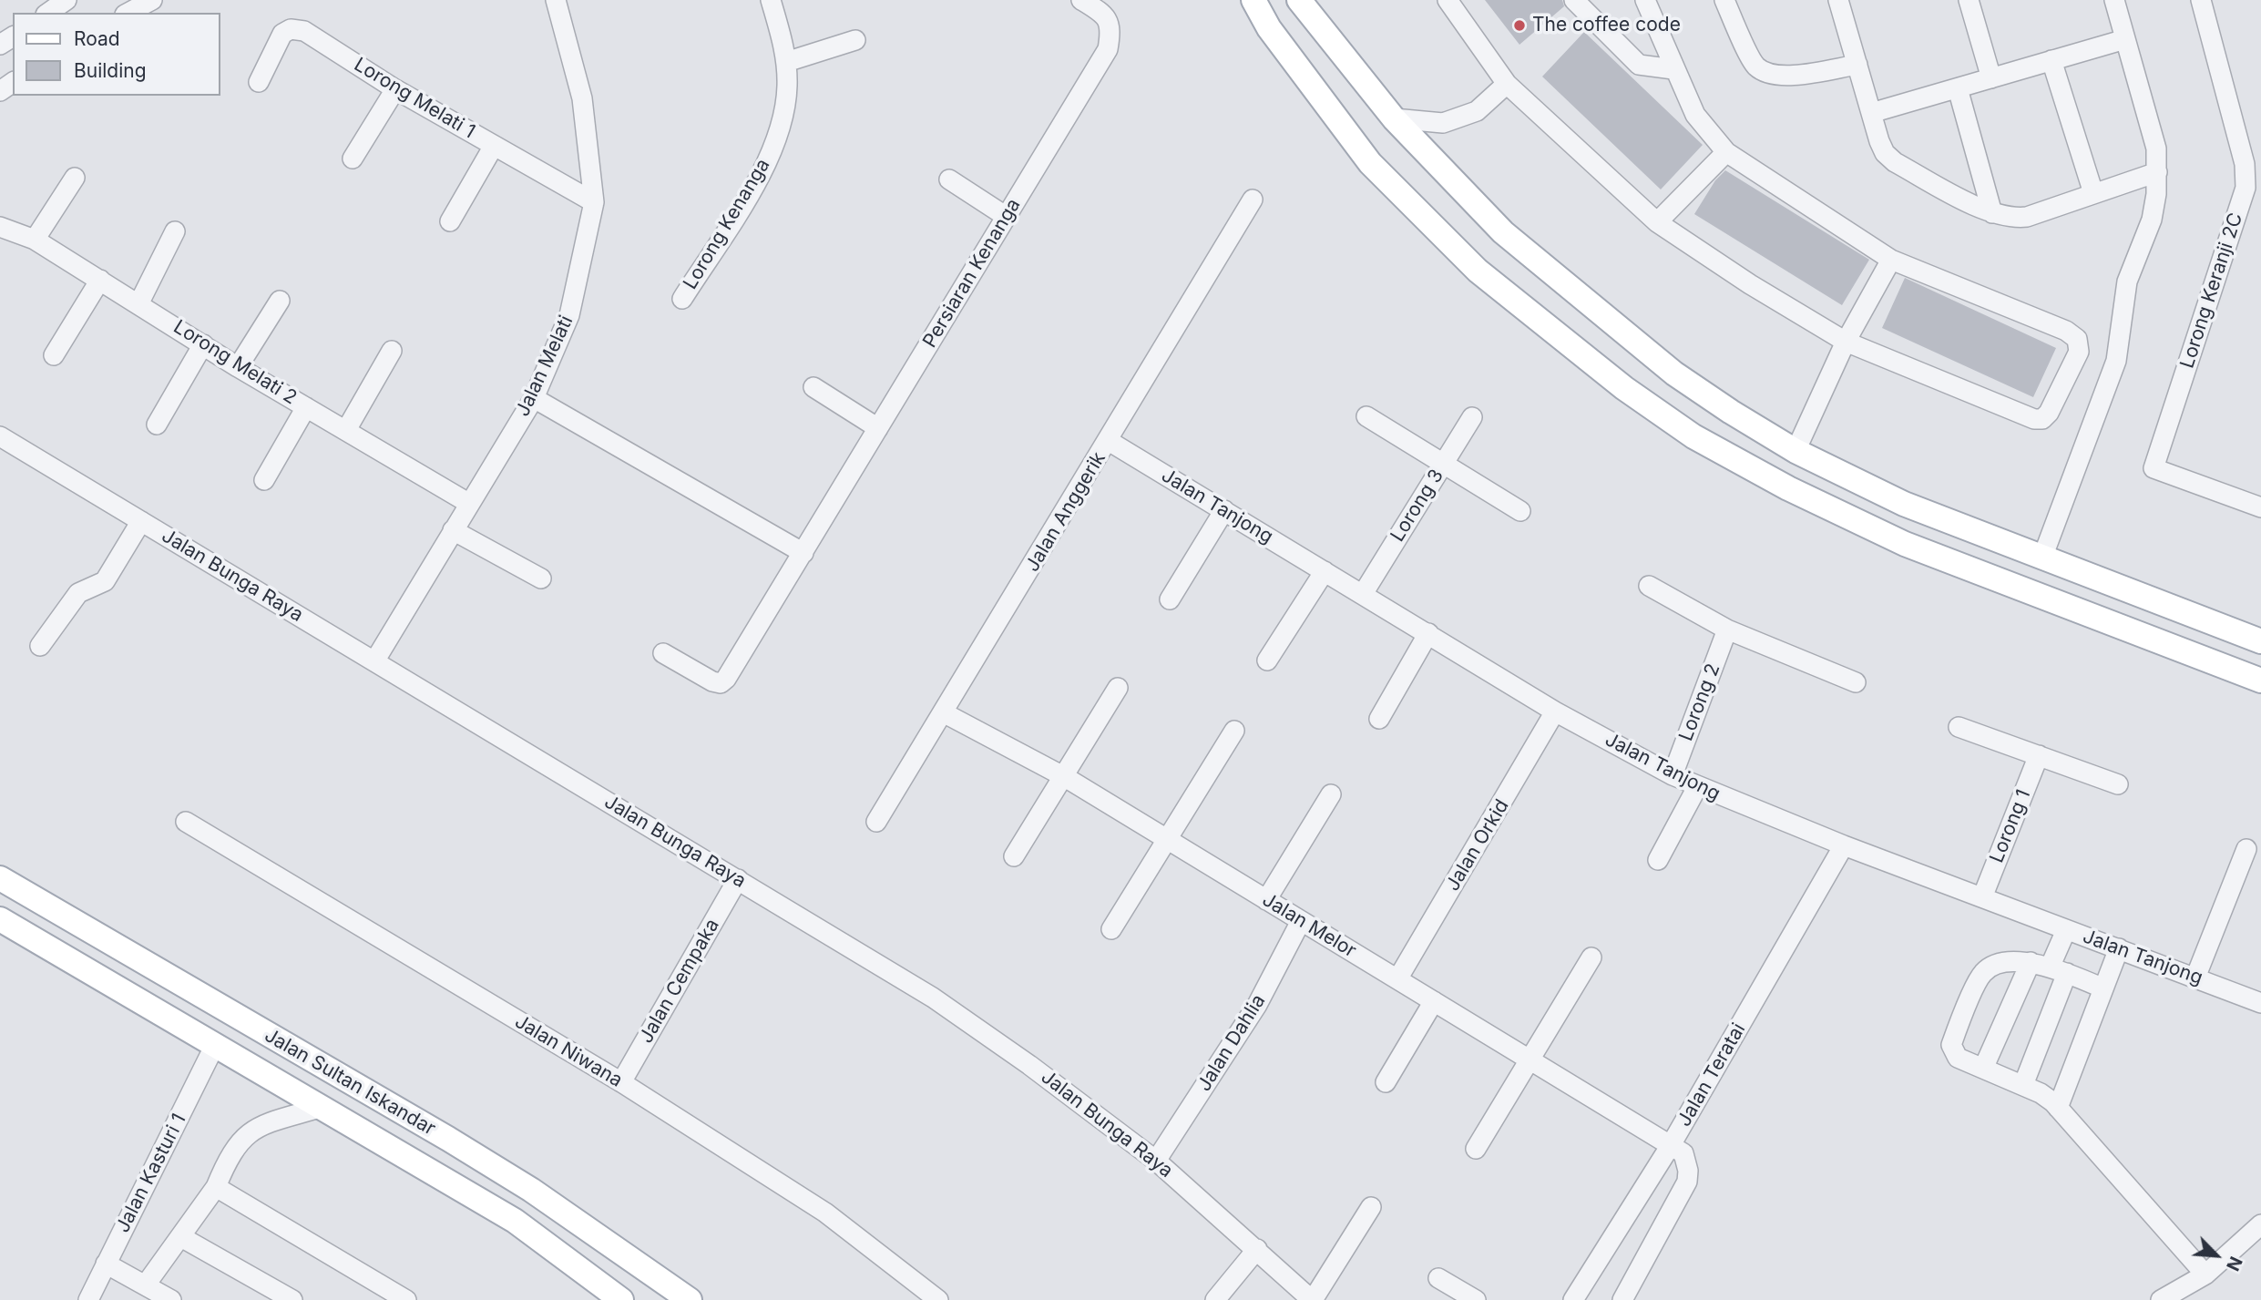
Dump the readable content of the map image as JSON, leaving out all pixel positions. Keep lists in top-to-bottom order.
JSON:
{
  "streets": {
    "main road": ["Jalan Sultan Iskandar"],
    "street": [
      "Lorong Melati 1",
      "Lorong Kenanga",
      "Persiaran Kenanga",
      "Lorong Keranji 2C",
      "Lorong Melati 2",
      "Jalan Melati",
      "Lorong 3",
      "Jalan Tanjong",
      "Jalan Anggerik",
      "Jalan Bunga Raya",
      "Lorong 2",
      "Lorong 1",
      "Jalan Orkid",
      "Jalan Melor",
      "Jalan Cempaka",
      "Jalan Dahlia",
      "Jalan Niwana",
      "Jalan Teratai",
      "Jalan Kasturi 1"
    ]
  },
  "crossings": [
    ["Lorong Melati 1", "Jalan Melati"],
    ["Lorong Melati 2", "Jalan Melati"],
    ["Jalan Melati", "Jalan Bunga Raya"],
    ["Lorong 3", "Jalan Tanjong"],
    ["Jalan Tanjong", "Jalan Anggerik"],
    ["Jalan Tanjong", "Lorong 2"],
    ["Jalan Tanjong", "Lorong 1"],
    ["Jalan Tanjong", "Jalan Orkid"],
    ["Jalan Tanjong", "Jalan Teratai"],
    ["Jalan Anggerik", "Jalan Melor"],
    ["Jalan Bunga Raya", "Jalan Cempaka"],
    ["Jalan Bunga Raya", "Jalan Dahlia"],
    ["Jalan Orkid", "Jalan Melor"],
    ["Jalan Melor", "Jalan Dahlia"],
    ["Jalan Melor", "Jalan Teratai"],
    ["Jalan Cempaka", "Jalan Niwana"],
    ["Jalan Sultan Iskandar", "Jalan Kasturi 1"]
  ],
  "places": ["The coffee code"],
  "legend": ["Road", "Building"],
  "north": "bottom right"
}
